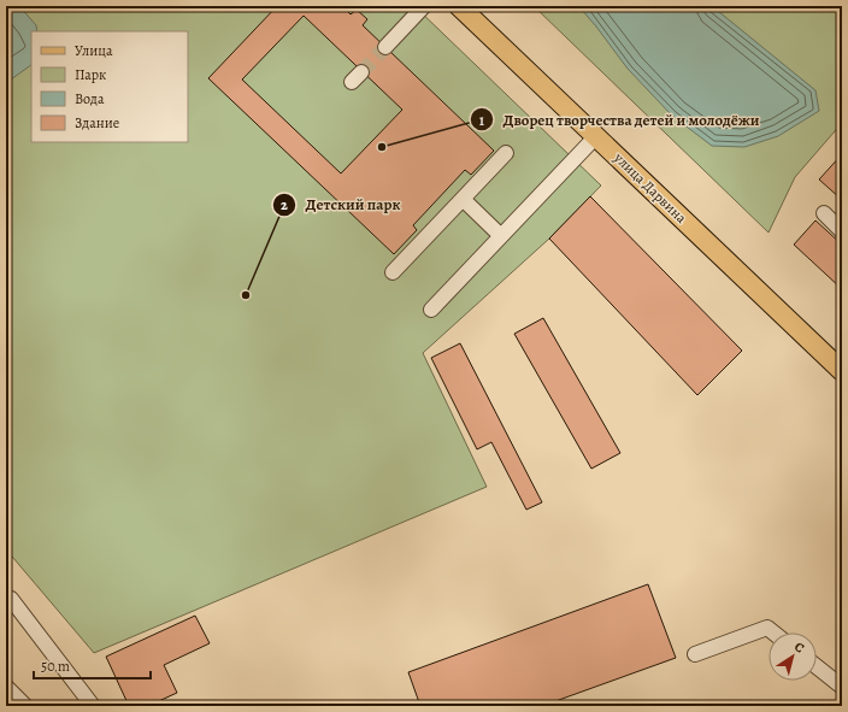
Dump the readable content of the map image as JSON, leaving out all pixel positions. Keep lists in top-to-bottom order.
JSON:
{
  "streets": {
    "main road": ["улица Дарвина"]
  },
  "places": ["Дворец творчества детей и молодёжи", "Детский парк"],
  "legend": [
    "Улица",
    "Парк",
    "Вода",
    "Здание"
  ],
  "scale_bar": "50 m",
  "north": "top right"
}
